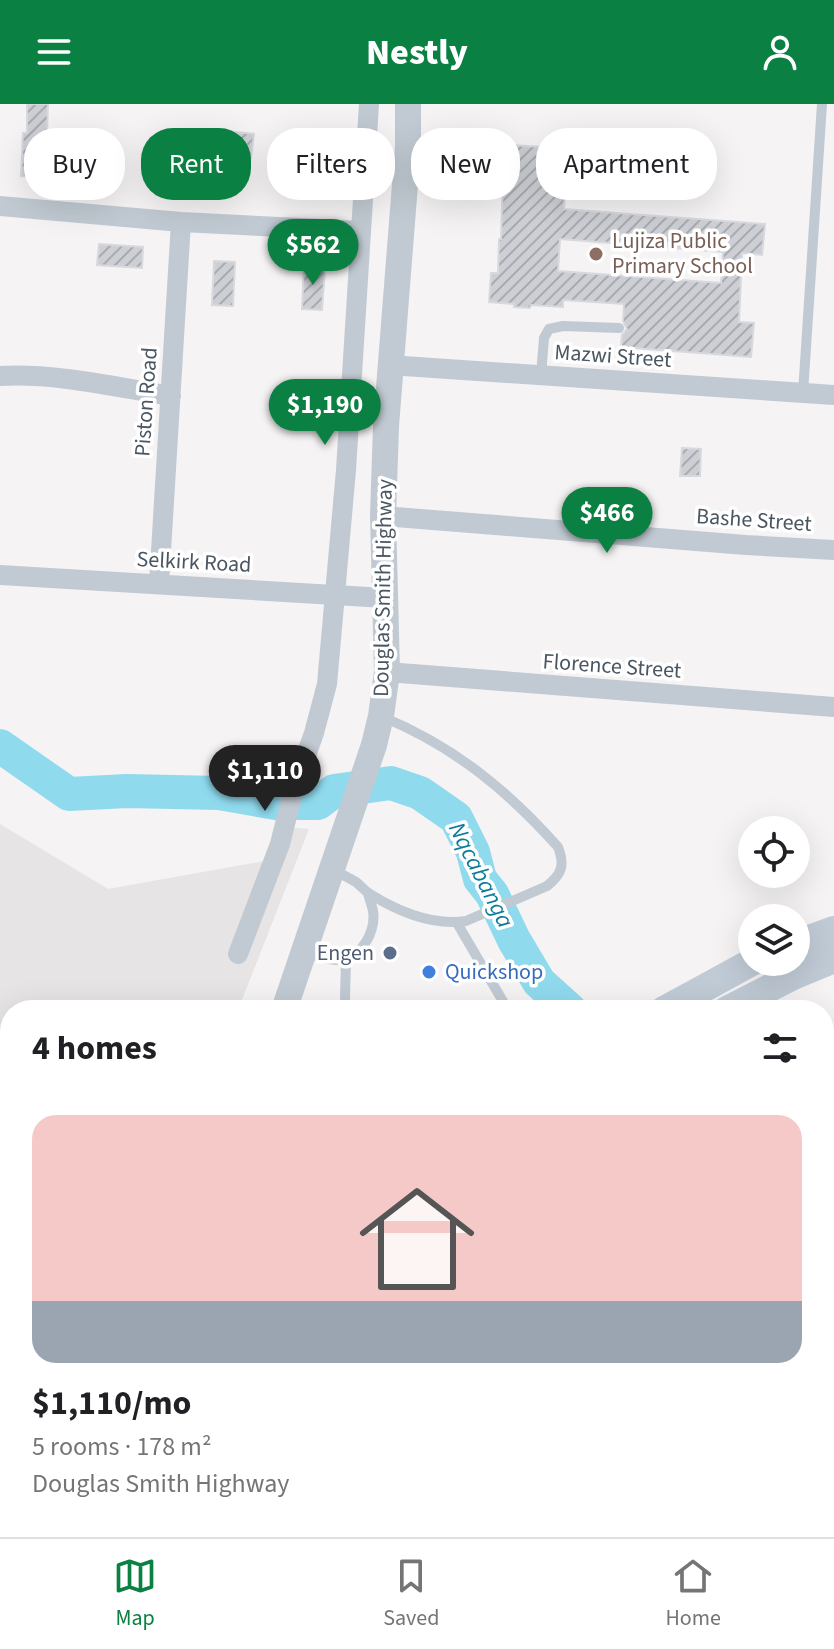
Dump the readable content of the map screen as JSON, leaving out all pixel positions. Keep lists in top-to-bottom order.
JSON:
{
  "streets": {
    "street": [
      "Mazwi Street",
      "Piston Road",
      "Bashe Street",
      "Selkirk Road",
      "Douglas Smith Highway",
      "Florence Street"
    ]
  },
  "crossings": [
    ["Mazwi Street", "Douglas Smith Highway"],
    ["Piston Road", "Selkirk Road"],
    ["Bashe Street", "Douglas Smith Highway"],
    ["Selkirk Road", "Douglas Smith Highway"],
    ["Douglas Smith Highway", "Florence Street"]
  ],
  "water": ["Nqcabanga"],
  "places": ["Lujiza Public Primary School", "Engen", "Quickshop"],
  "page": {
    "header": "Nestly",
    "chip": [
      "Buy",
      "Rent",
      "Filters",
      "New",
      "Apartment"
    ],
    "price": [
      "$562",
      "$1,190",
      "$466",
      "$1,110"
    ],
    "heading": "4 homes",
    "list": [
      {
        "name": "$1,110/mo",
        "note": "5 rooms · 178 m² · Douglas Smith Highway"
      }
    ],
    "tabs": ["Map", "Saved", "Home"]
  }
}
